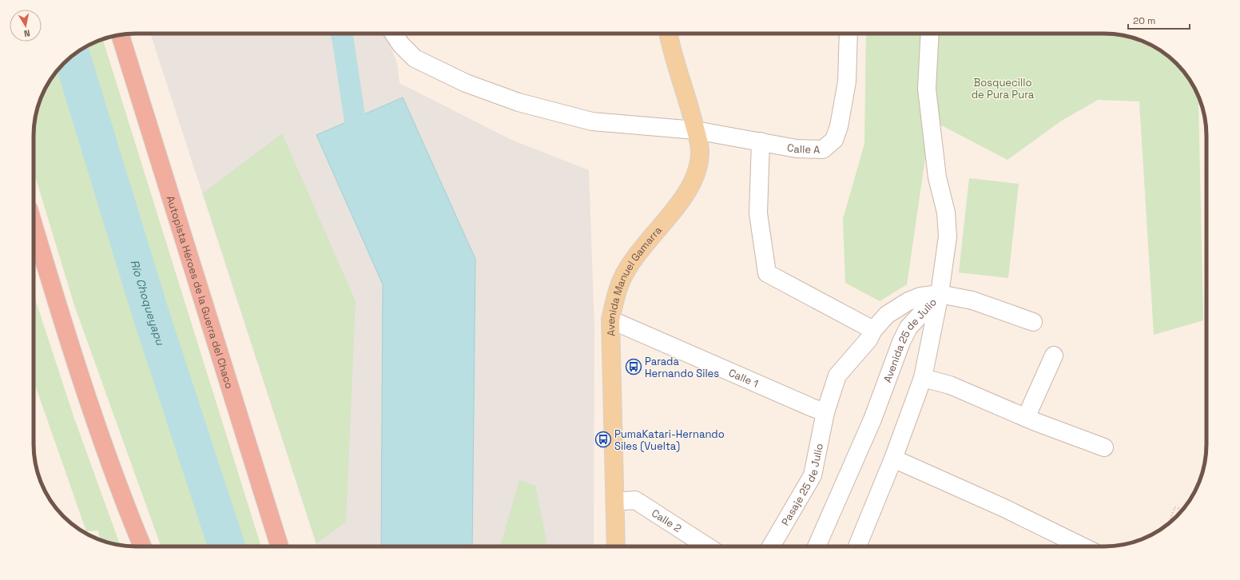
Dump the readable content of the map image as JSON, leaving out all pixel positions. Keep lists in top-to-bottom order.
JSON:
{
  "streets": {
    "highway": ["Autopista Héroes de la Guerra del Chaco"],
    "main road": ["Avenida Manuel Gamarra"],
    "street": [
      "Calle A",
      "Avenida 25 de Julio",
      "Calle 1",
      "Pasaje 25 de Julio",
      "Calle 2"
    ]
  },
  "crossings": [
    ["Calle A", "Avenida Manuel Gamarra"],
    ["Avenida Manuel Gamarra", "Calle 1"],
    ["Avenida Manuel Gamarra", "Calle 2"],
    ["Avenida 25 de Julio", "Pasaje 25 de Julio"],
    ["Calle 1", "Pasaje 25 de Julio"]
  ],
  "water": ["Río Choqueyapu"],
  "parks": ["Bosquecillo de Pura Pura"],
  "places": {
    "bus stop": ["Parada Hernando Siles", "PumaKatari-Hernando Siles (Vuelta)"]
  },
  "scale_bar": "20 m",
  "north": "bottom"
}
